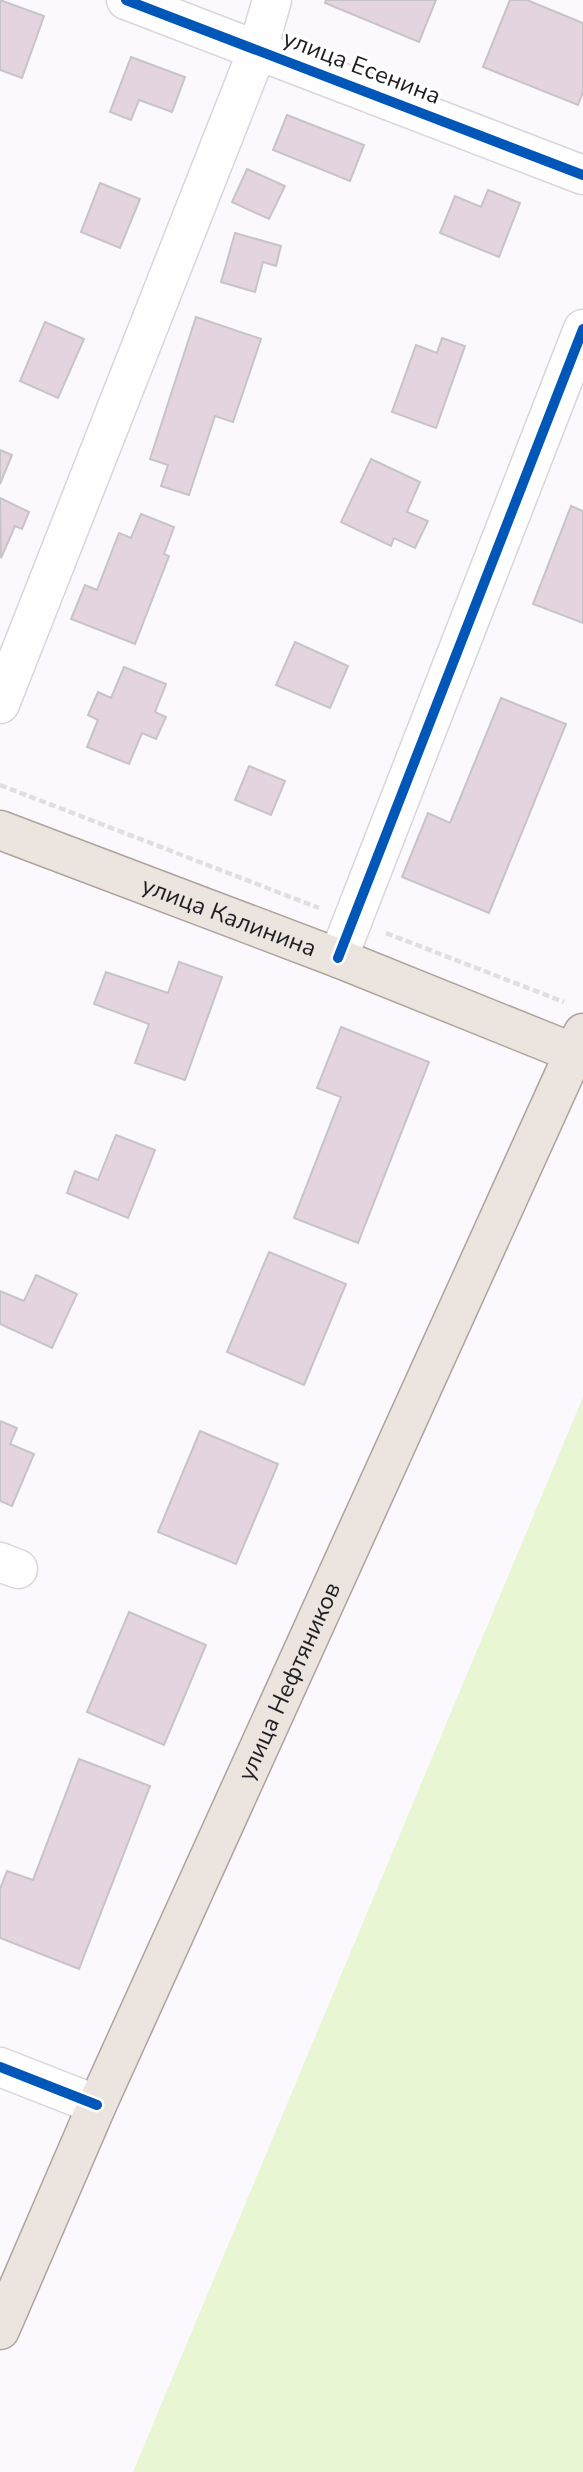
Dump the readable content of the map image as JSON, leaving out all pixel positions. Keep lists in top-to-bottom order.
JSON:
{
  "streets": {
    "main road": ["улица Калинина", "улица Нефтяников"],
    "street": ["улица Есенина"]
  },
  "crossings": [
    ["улица Калинина", "улица Нефтяников"]
  ]
}
